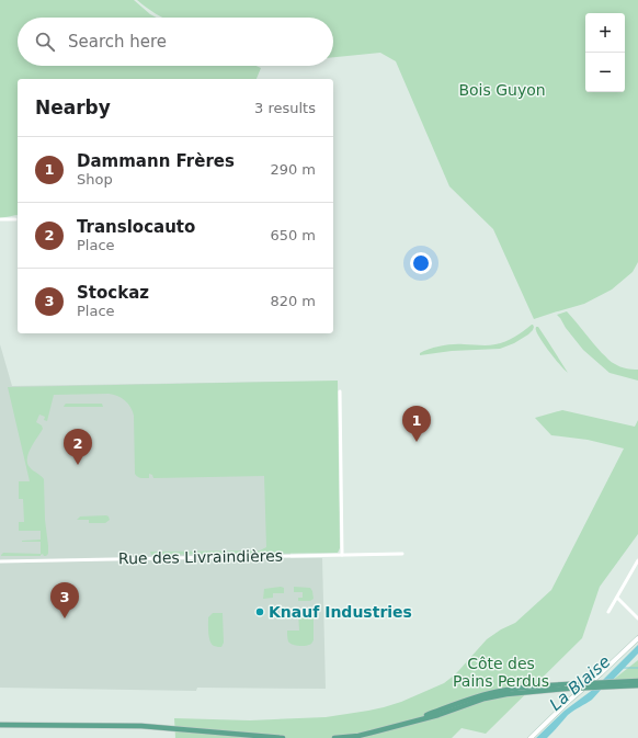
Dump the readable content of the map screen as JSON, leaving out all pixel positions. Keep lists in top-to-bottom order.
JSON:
{
  "streets": {
    "street": ["Rue des Livraindières"]
  },
  "water": ["La Blaise"],
  "parks": ["Bois Guyon", "Côte des Pains Perdus"],
  "places": ["Knauf Industries"],
  "page": {
    "map_buttons": ["+", "−"],
    "search": "Search here",
    "heading": ["Nearby", "3 results"],
    "list": [
      {
        "mark": "1",
        "name": "Dammann Frères",
        "note": "Shop",
        "value": "290 m"
      },
      {
        "mark": "2",
        "name": "Translocauto",
        "note": "Place",
        "value": "650 m"
      },
      {
        "mark": "3",
        "name": "Stockaz",
        "note": "Place",
        "value": "820 m"
      }
    ],
    "pins": ["1", "2", "3"]
  }
}
